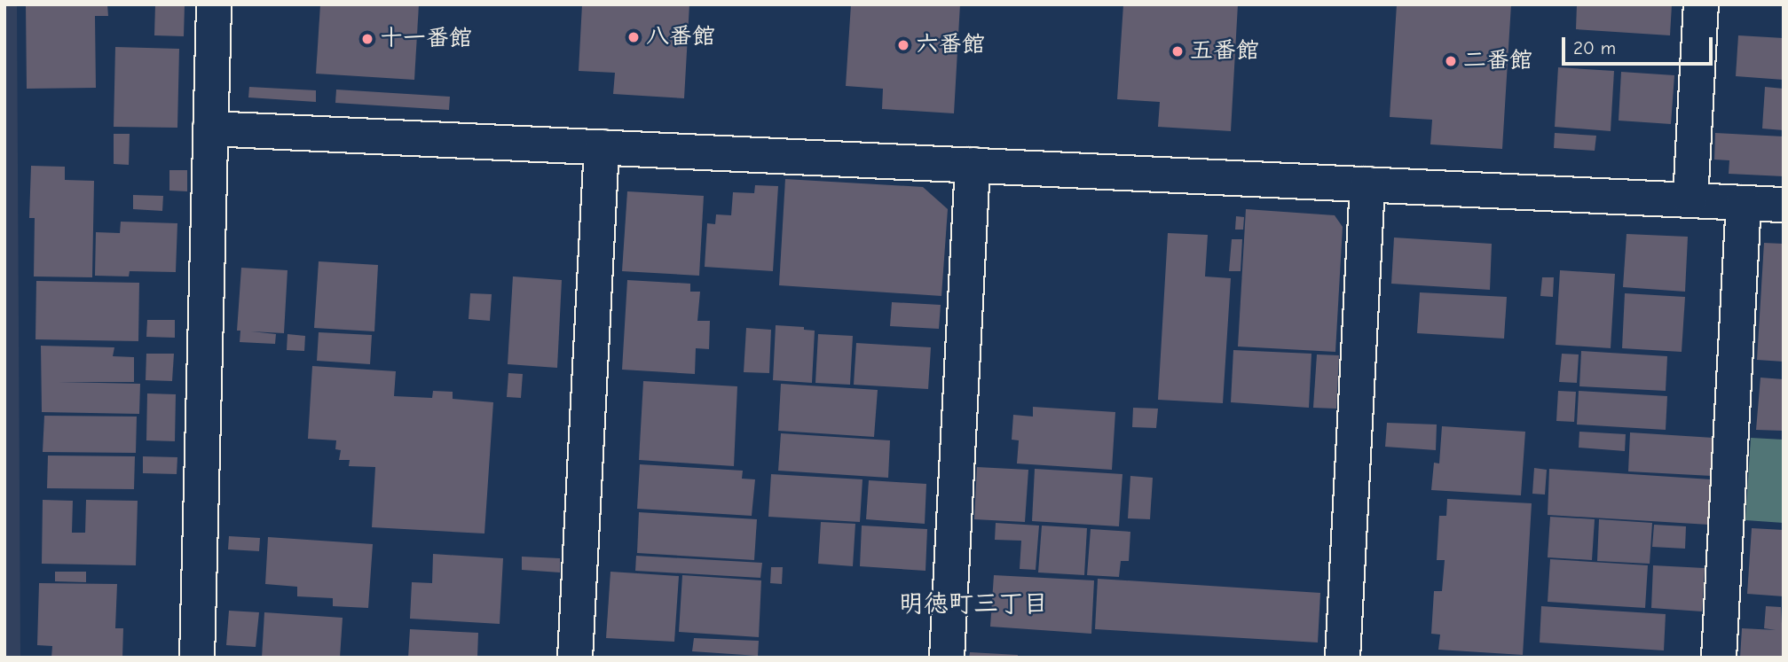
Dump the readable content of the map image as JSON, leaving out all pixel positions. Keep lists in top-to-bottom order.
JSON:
{
  "districts": ["明徳町三丁目"],
  "places": [
    "八番館",
    "十一番館",
    "六番館",
    "五番館",
    "二番館"
  ],
  "scale_bar": "20 m"
}
